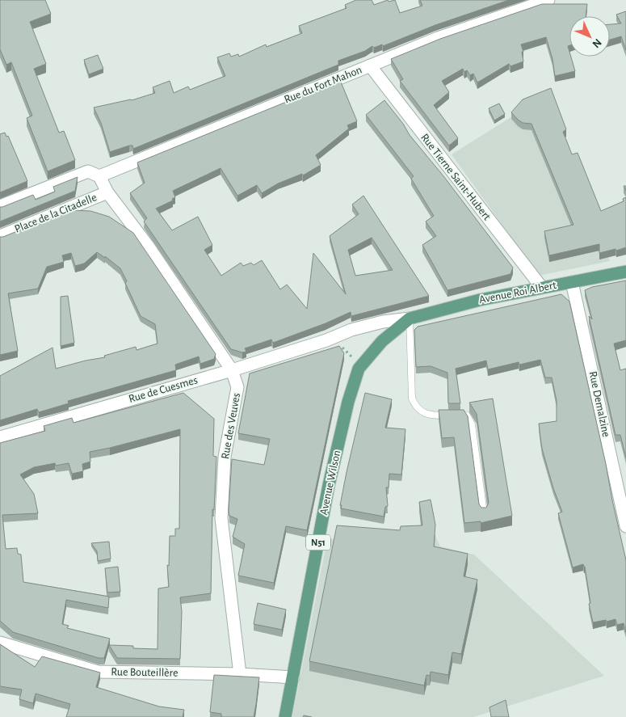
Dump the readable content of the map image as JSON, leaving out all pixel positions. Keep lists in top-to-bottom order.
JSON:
{
  "streets": {
    "main road": ["Avenue Roi Albert", "Avenue Wilson", "N51"],
    "street": [
      "Rue du Fort Mahon",
      "Rue Tierne Saint-Hubert",
      "Place de la Citadelle",
      "Rue de Cuesmes",
      "Rue Demalzine",
      "Rue des Veuves",
      "Rue Bouteillère"
    ]
  },
  "crossings": [
    ["Rue du Fort Mahon", "Rue Tierne Saint-Hubert"],
    ["Rue du Fort Mahon", "Place de la Citadelle"],
    ["Rue Tierne Saint-Hubert", "Avenue Roi Albert"],
    ["Place de la Citadelle", "Rue des Veuves"],
    ["Avenue Roi Albert", "Rue de Cuesmes"],
    ["Avenue Roi Albert", "Rue Demalzine"],
    ["Avenue Roi Albert", "Avenue Wilson"],
    ["Rue de Cuesmes", "Rue des Veuves"],
    ["Rue de Cuesmes", "Avenue Wilson"],
    ["Rue des Veuves", "Rue Bouteillère"],
    ["Avenue Wilson", "Rue Bouteillère"]
  ],
  "north": "bottom right"
}
